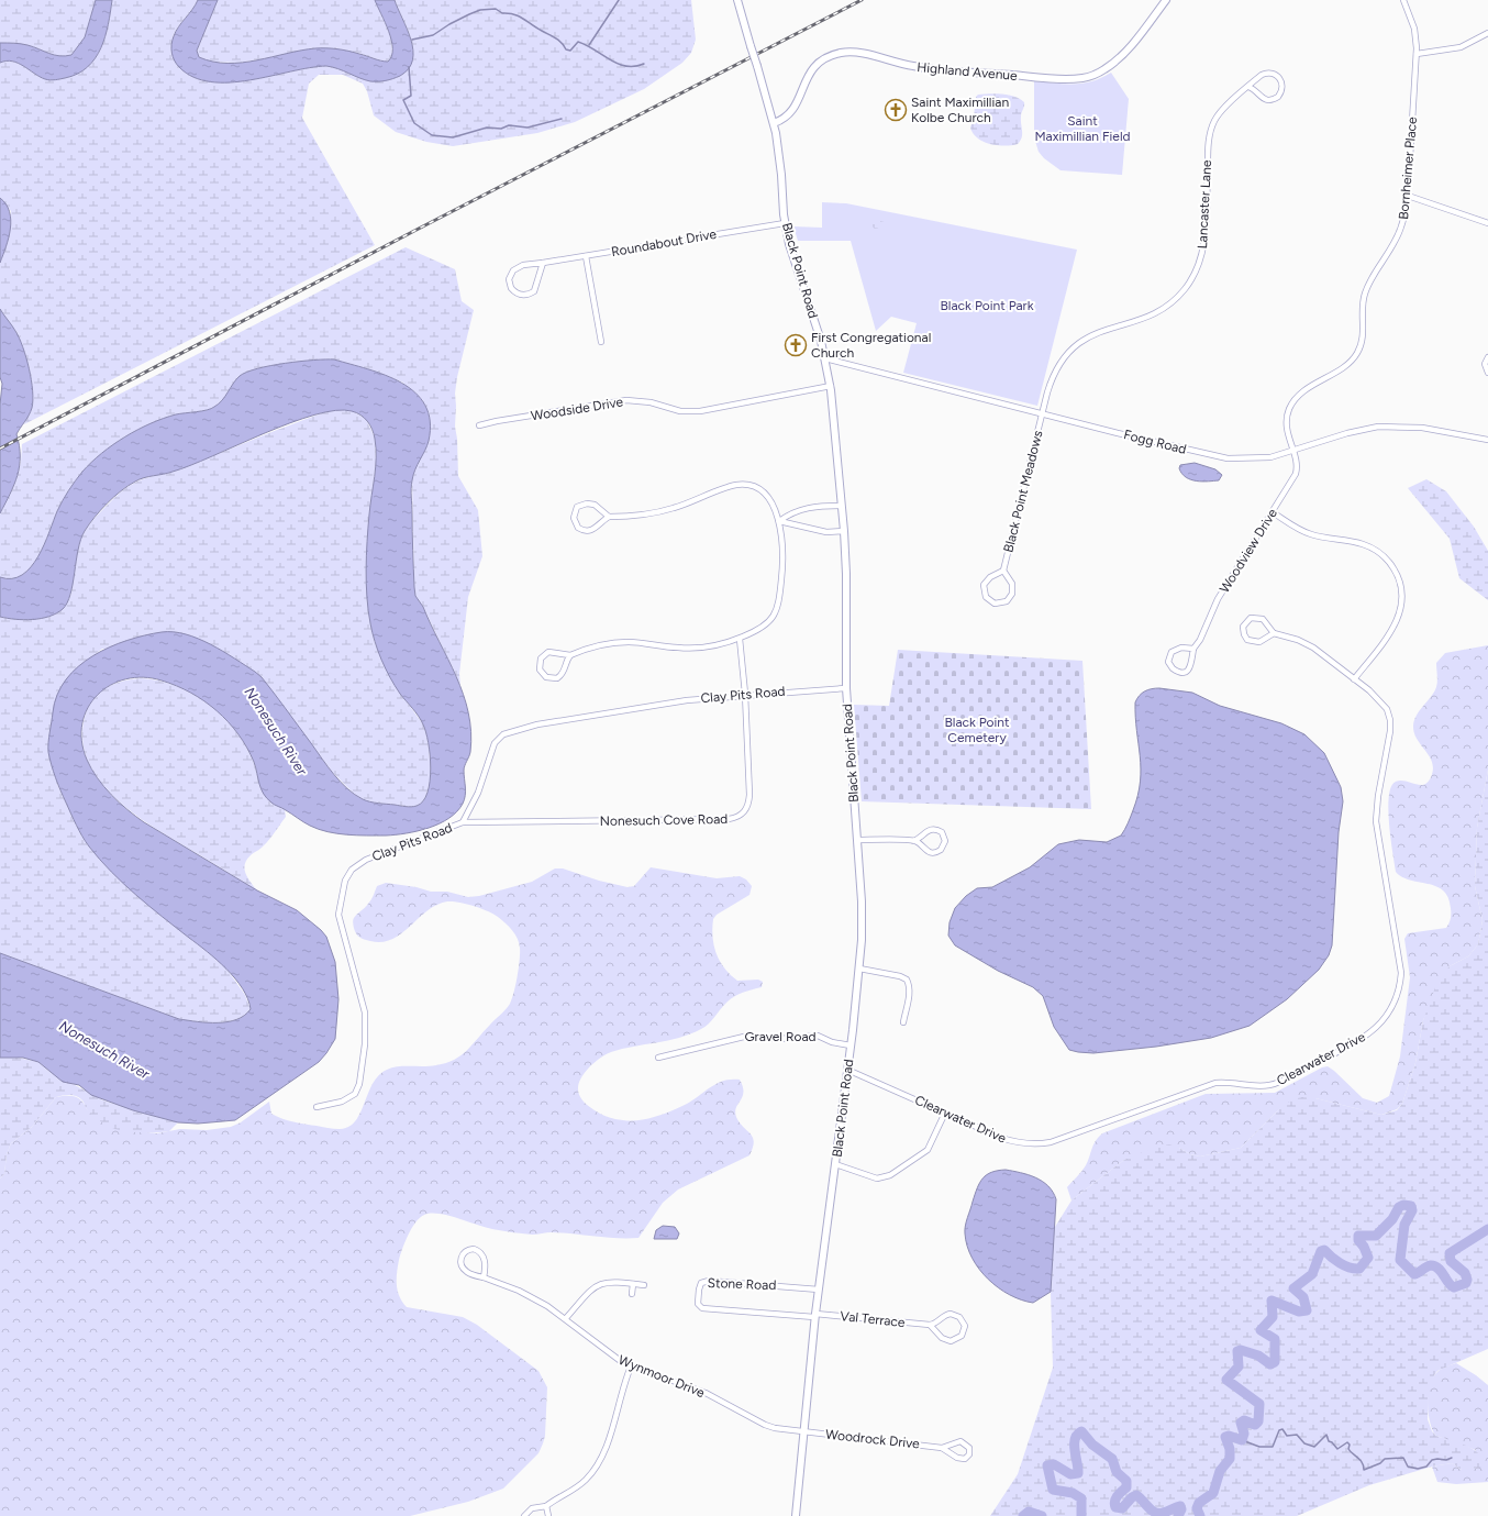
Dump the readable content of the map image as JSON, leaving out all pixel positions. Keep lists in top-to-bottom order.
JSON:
{
  "streets": {
    "main road": ["Highland Avenue", "Black Point Road"],
    "street": [
      "Bornheimer Place",
      "Lancaster Lane",
      "Roundabout Drive",
      "Woodside Drive",
      "Fogg Road",
      "Black Point Meadows",
      "Woodview Drive",
      "Clay Pits Road",
      "Nonesuch Cove Road",
      "Gravel Road",
      "Clearwater Drive",
      "Stone Road",
      "Val Terrace",
      "Wynmoor Drive",
      "Woodrock Drive"
    ]
  },
  "crossings": [
    ["Highland Avenue", "Black Point Road"],
    ["Bornheimer Place", "Fogg Road"],
    ["Bornheimer Place", "Woodview Drive"],
    ["Lancaster Lane", "Fogg Road"],
    ["Lancaster Lane", "Black Point Meadows"],
    ["Roundabout Drive", "Black Point Road"],
    ["Black Point Road", "Woodside Drive"],
    ["Black Point Road", "Fogg Road"],
    ["Black Point Road", "Clay Pits Road"],
    ["Black Point Road", "Gravel Road"],
    ["Black Point Road", "Clearwater Drive"],
    ["Black Point Road", "Stone Road"],
    ["Black Point Road", "Val Terrace"],
    ["Black Point Road", "Wynmoor Drive"],
    ["Black Point Road", "Woodrock Drive"],
    ["Fogg Road", "Black Point Meadows"],
    ["Fogg Road", "Woodview Drive"],
    ["Clay Pits Road", "Nonesuch Cove Road"],
    ["Stone Road", "Val Terrace"],
    ["Wynmoor Drive", "Woodrock Drive"]
  ],
  "water": ["Nonesuch River"],
  "parks": ["Saint Maximillian Field", "Black Point Park", "Black Point Cemetery"],
  "places": {
    "church": ["Saint Maximillian Kolbe Church", "First Congregational Church"]
  }
}
